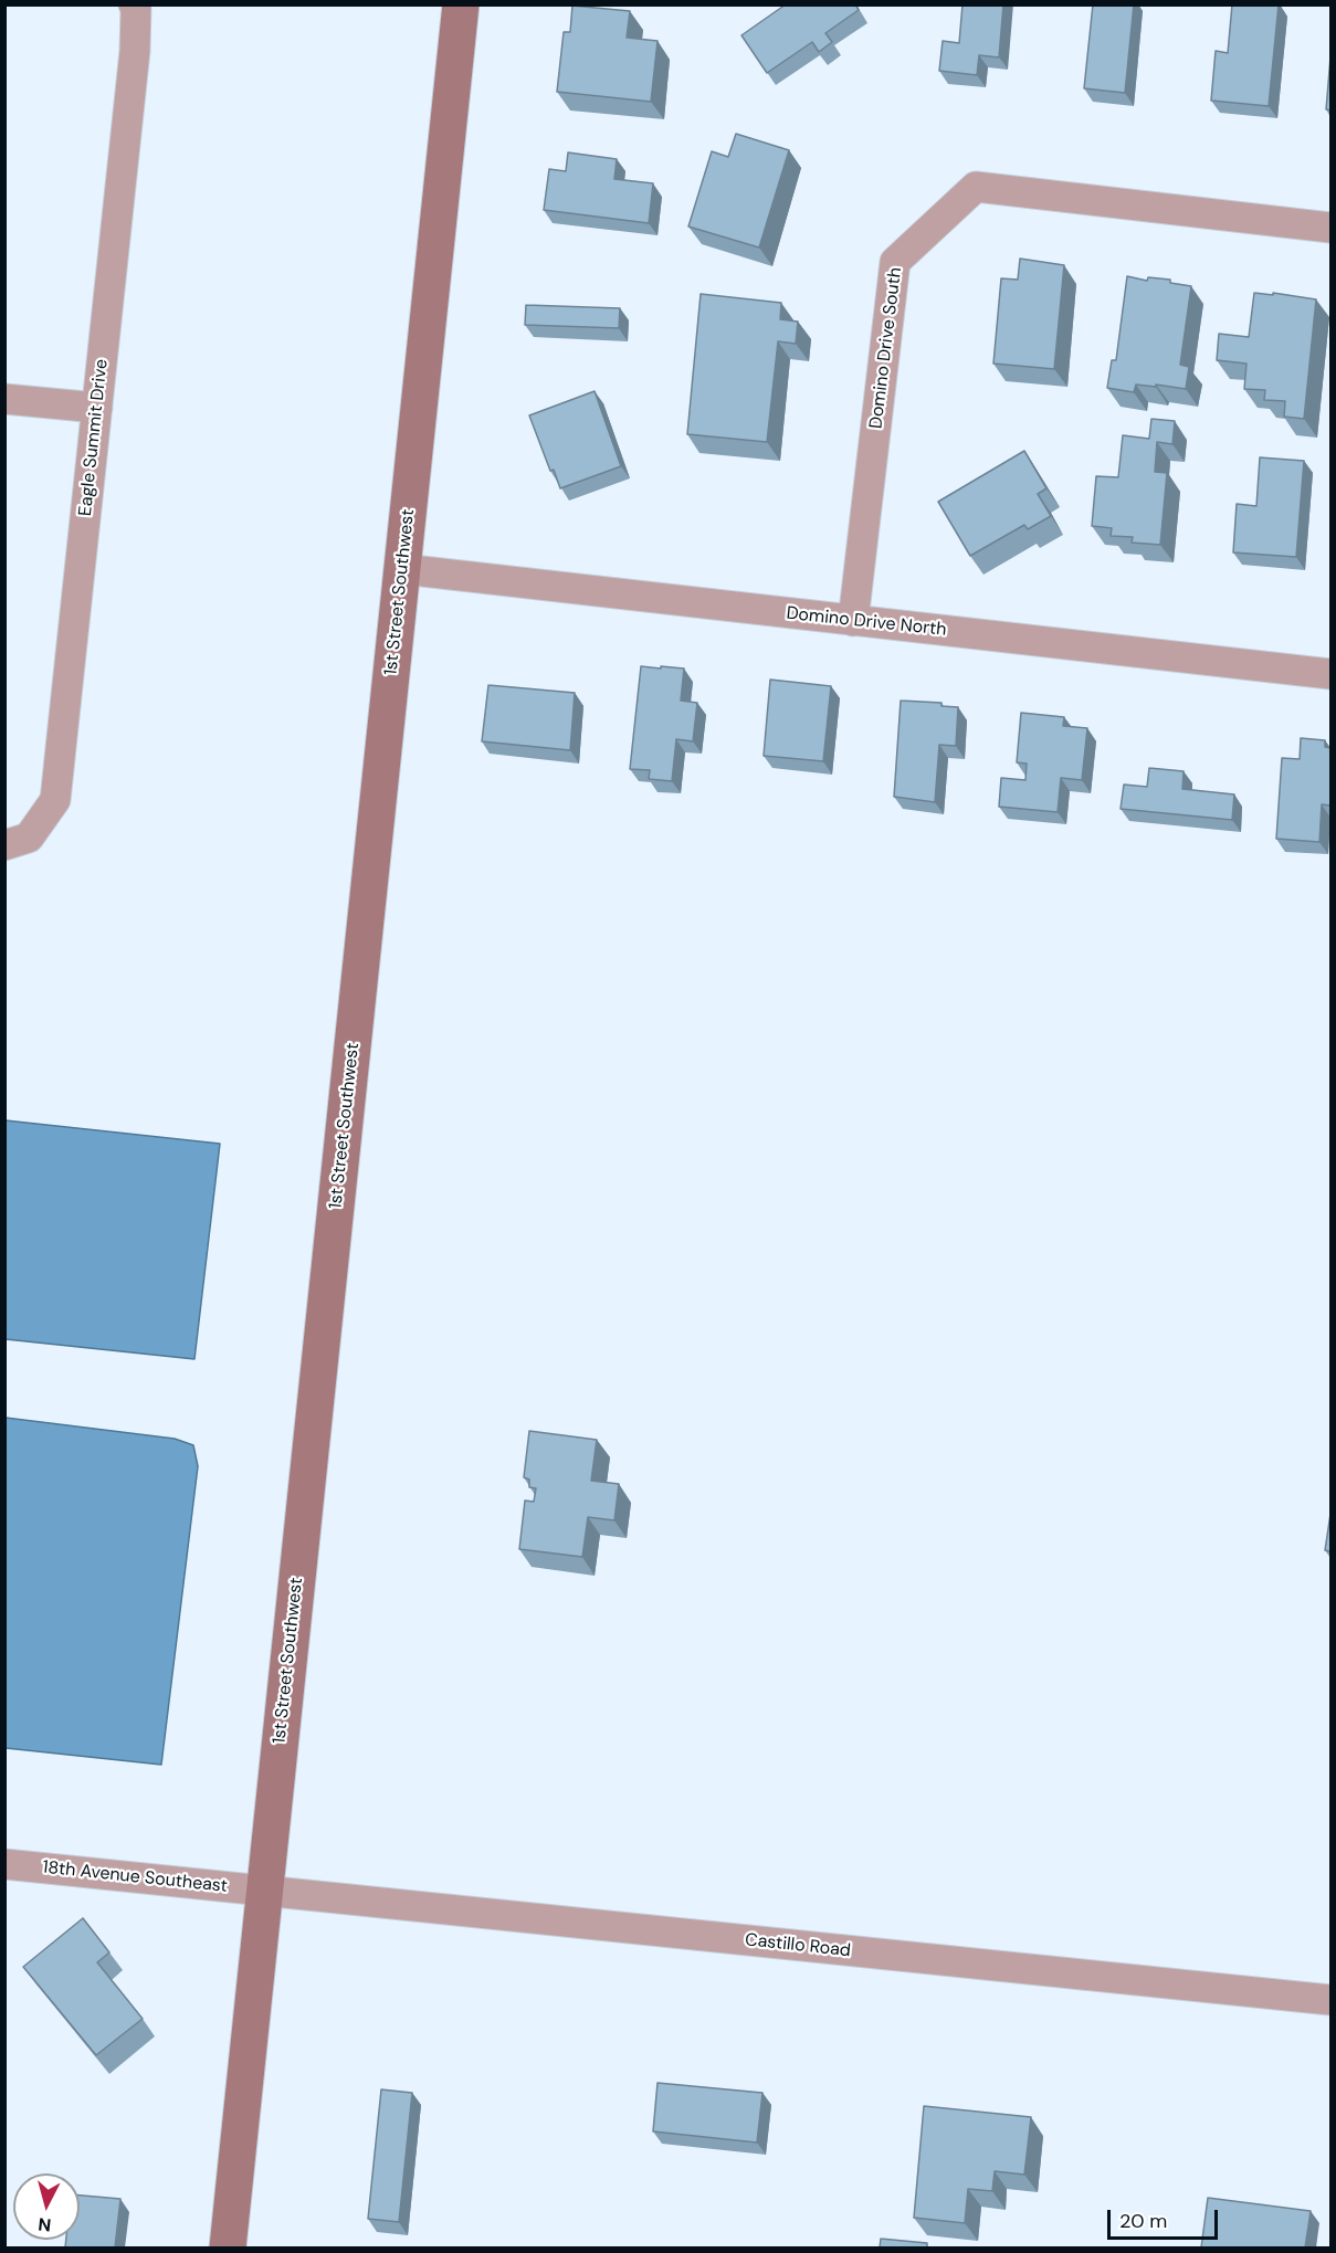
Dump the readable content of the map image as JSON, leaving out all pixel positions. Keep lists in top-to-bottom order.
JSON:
{
  "streets": {
    "street": [
      "Domino Drive South",
      "Eagle Summit Drive",
      "1st Street Southwest",
      "Domino Drive North",
      "18th Avenue Southeast",
      "Castillo Road"
    ]
  },
  "crossings": [
    ["Domino Drive South", "Domino Drive North"],
    ["1st Street Southwest", "Domino Drive North"],
    ["1st Street Southwest", "18th Avenue Southeast"],
    ["1st Street Southwest", "Castillo Road"],
    ["18th Avenue Southeast", "Castillo Road"]
  ],
  "scale_bar": "20 m",
  "north": "bottom"
}
